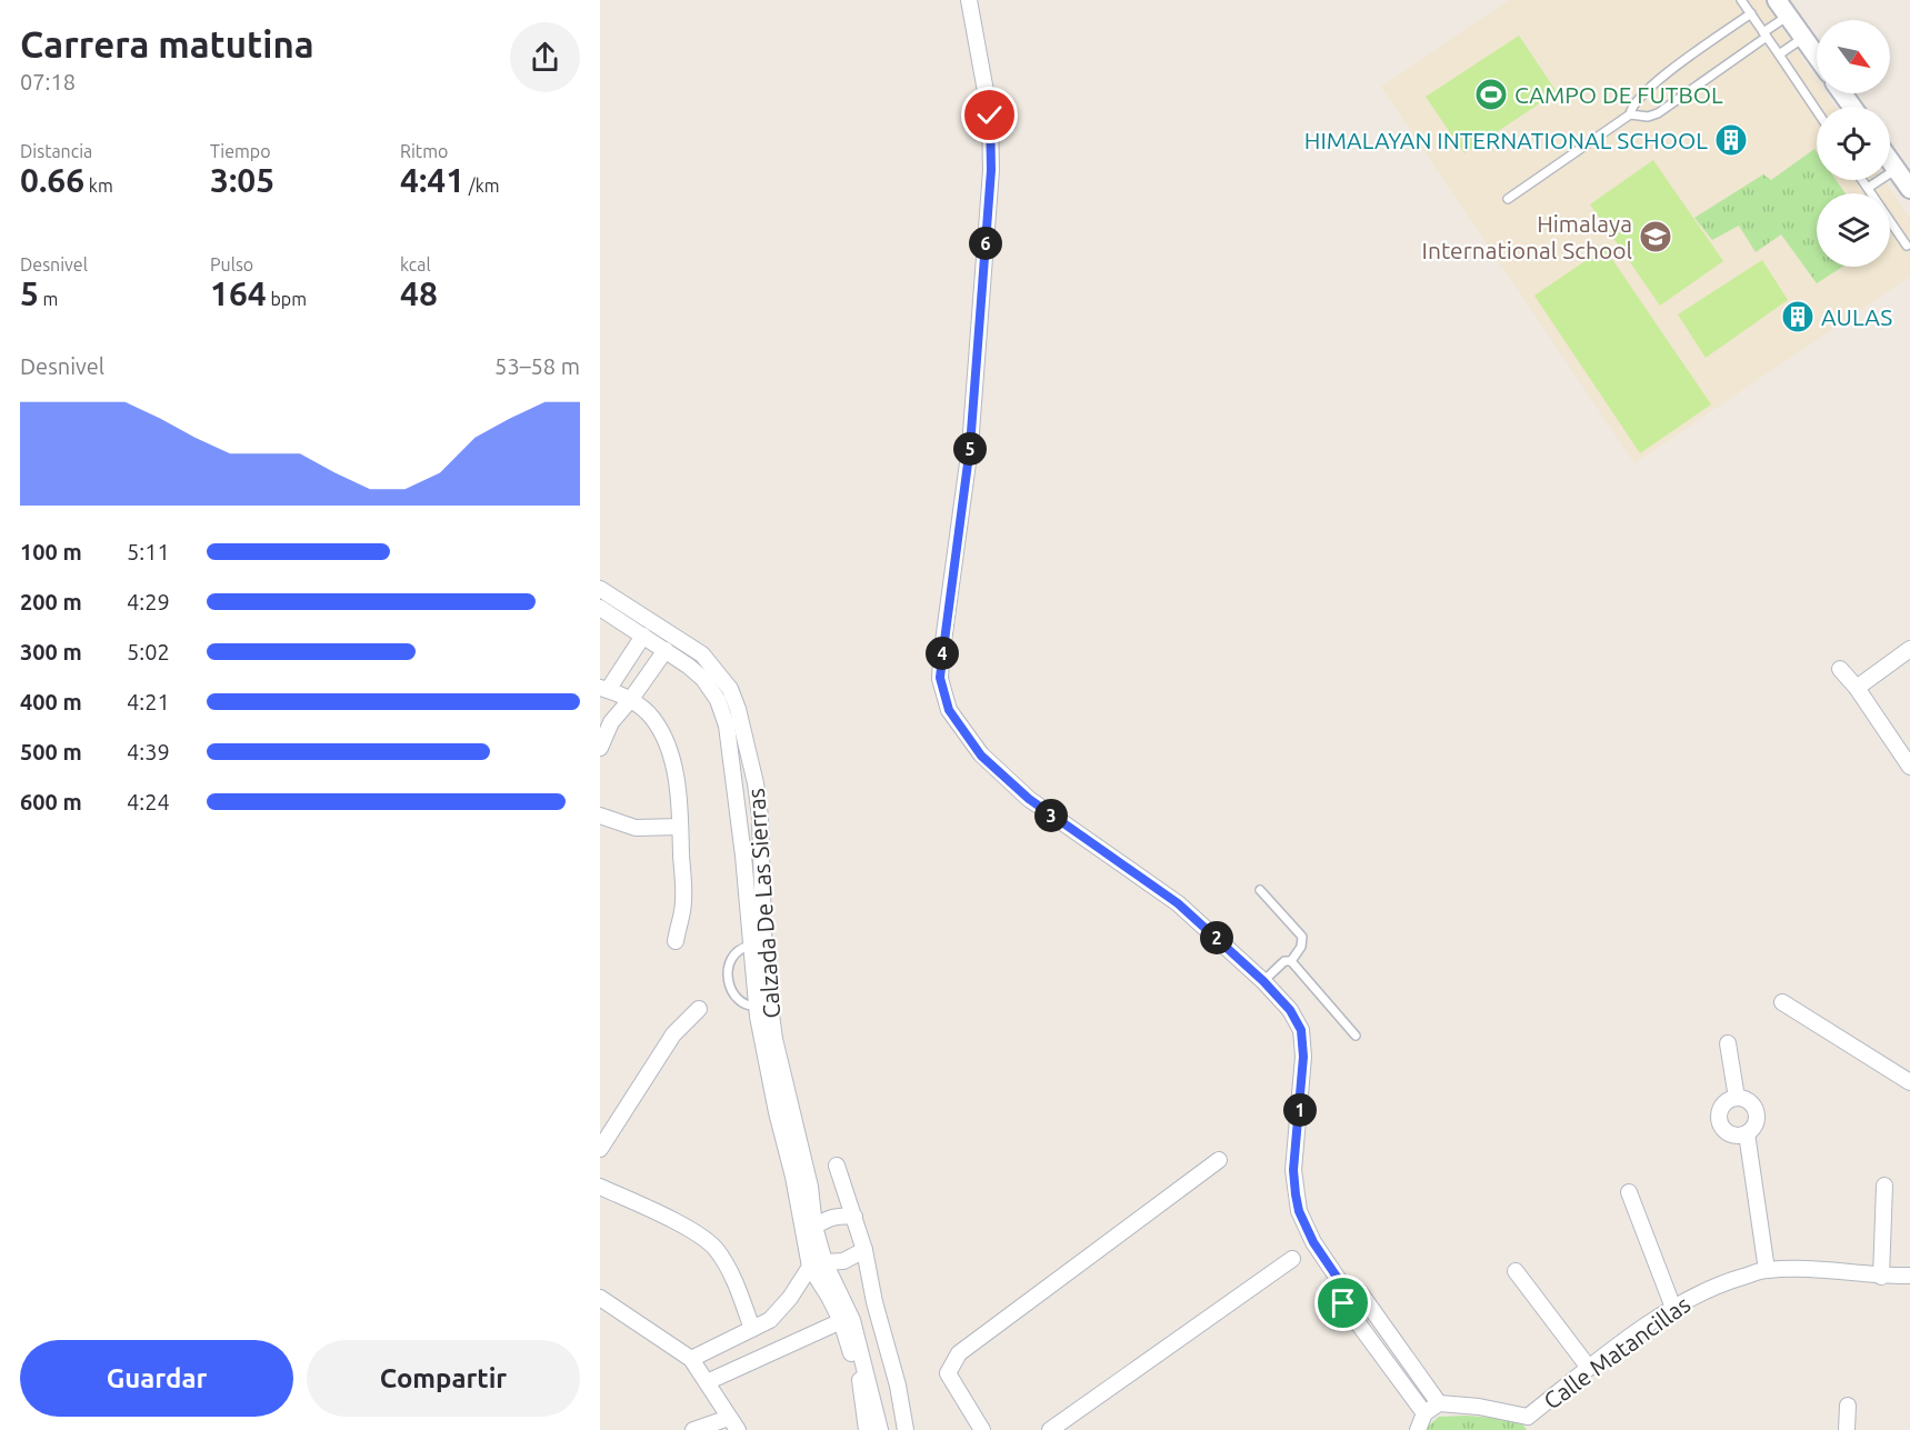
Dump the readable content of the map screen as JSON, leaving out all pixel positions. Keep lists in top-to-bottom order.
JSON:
{
  "streets": {
    "street": ["Calzada De Las Sierras", "Calle Matancillas"]
  },
  "places": {
    "sports": ["CAMPO DE FUTBOL"],
    "building": ["HIMALAYAN INTERNATIONAL SCHOOL", "AULAS"],
    "school or university": ["Himalaya International School"]
  },
  "north": "bottom right",
  "page": {
    "heading": ["Carrera matutina", "07:18"],
    "stats": [
      ["Distancia", "0.66 km"],
      ["Tiempo", "3:05"],
      ["Ritmo", "4:41 /km"],
      ["Desnivel", "5 m"],
      ["Pulso", "164 bpm"],
      ["kcal", "48"]
    ],
    "pins": [
      "6",
      "5",
      "4",
      "3",
      "2",
      "1"
    ],
    "chart": ["Desnivel", "53–58 m"],
    "list": [
      {
        "name": "100 m",
        "note": "5:11"
      },
      {
        "name": "200 m",
        "note": "4:29"
      },
      {
        "name": "300 m",
        "note": "5:02"
      },
      {
        "name": "400 m",
        "note": "4:21"
      },
      {
        "name": "500 m",
        "note": "4:39"
      },
      {
        "name": "600 m",
        "note": "4:24"
      }
    ],
    "buttons": ["Guardar", "Compartir"]
  }
}
